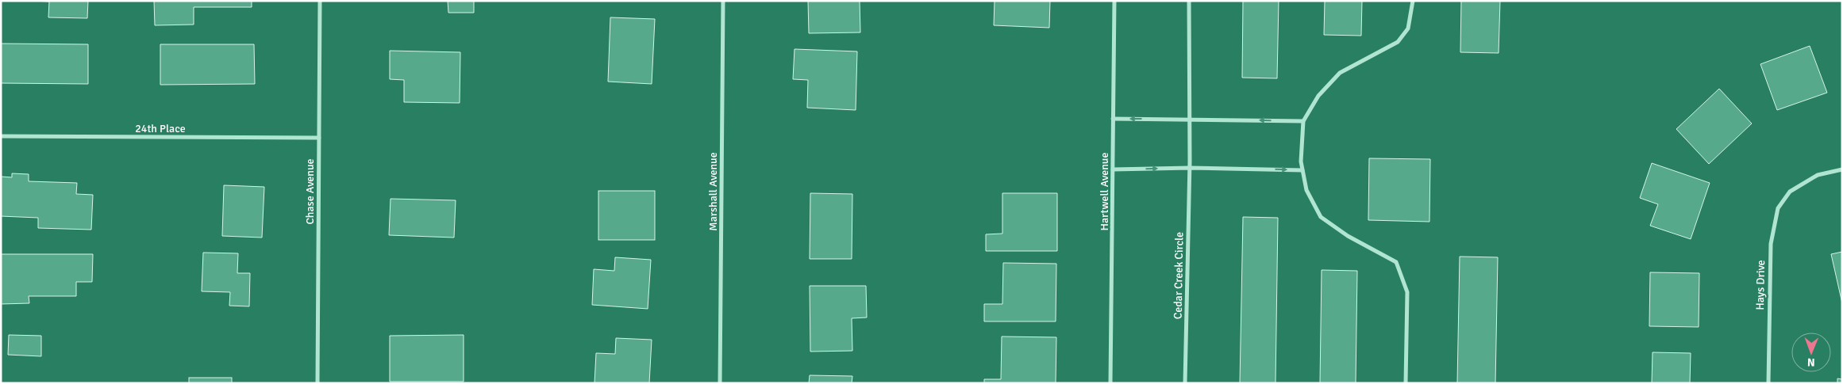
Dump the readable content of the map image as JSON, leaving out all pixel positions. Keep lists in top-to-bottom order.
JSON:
{
  "streets": {
    "street": [
      "24th Place",
      "Chase Avenue",
      "Marshall Avenue",
      "Hartwell Avenue",
      "Cedar Creek Circle",
      "Hays Drive"
    ]
  },
  "crossings": [
    ["24th Place", "Chase Avenue"]
  ],
  "north": "bottom"
}
